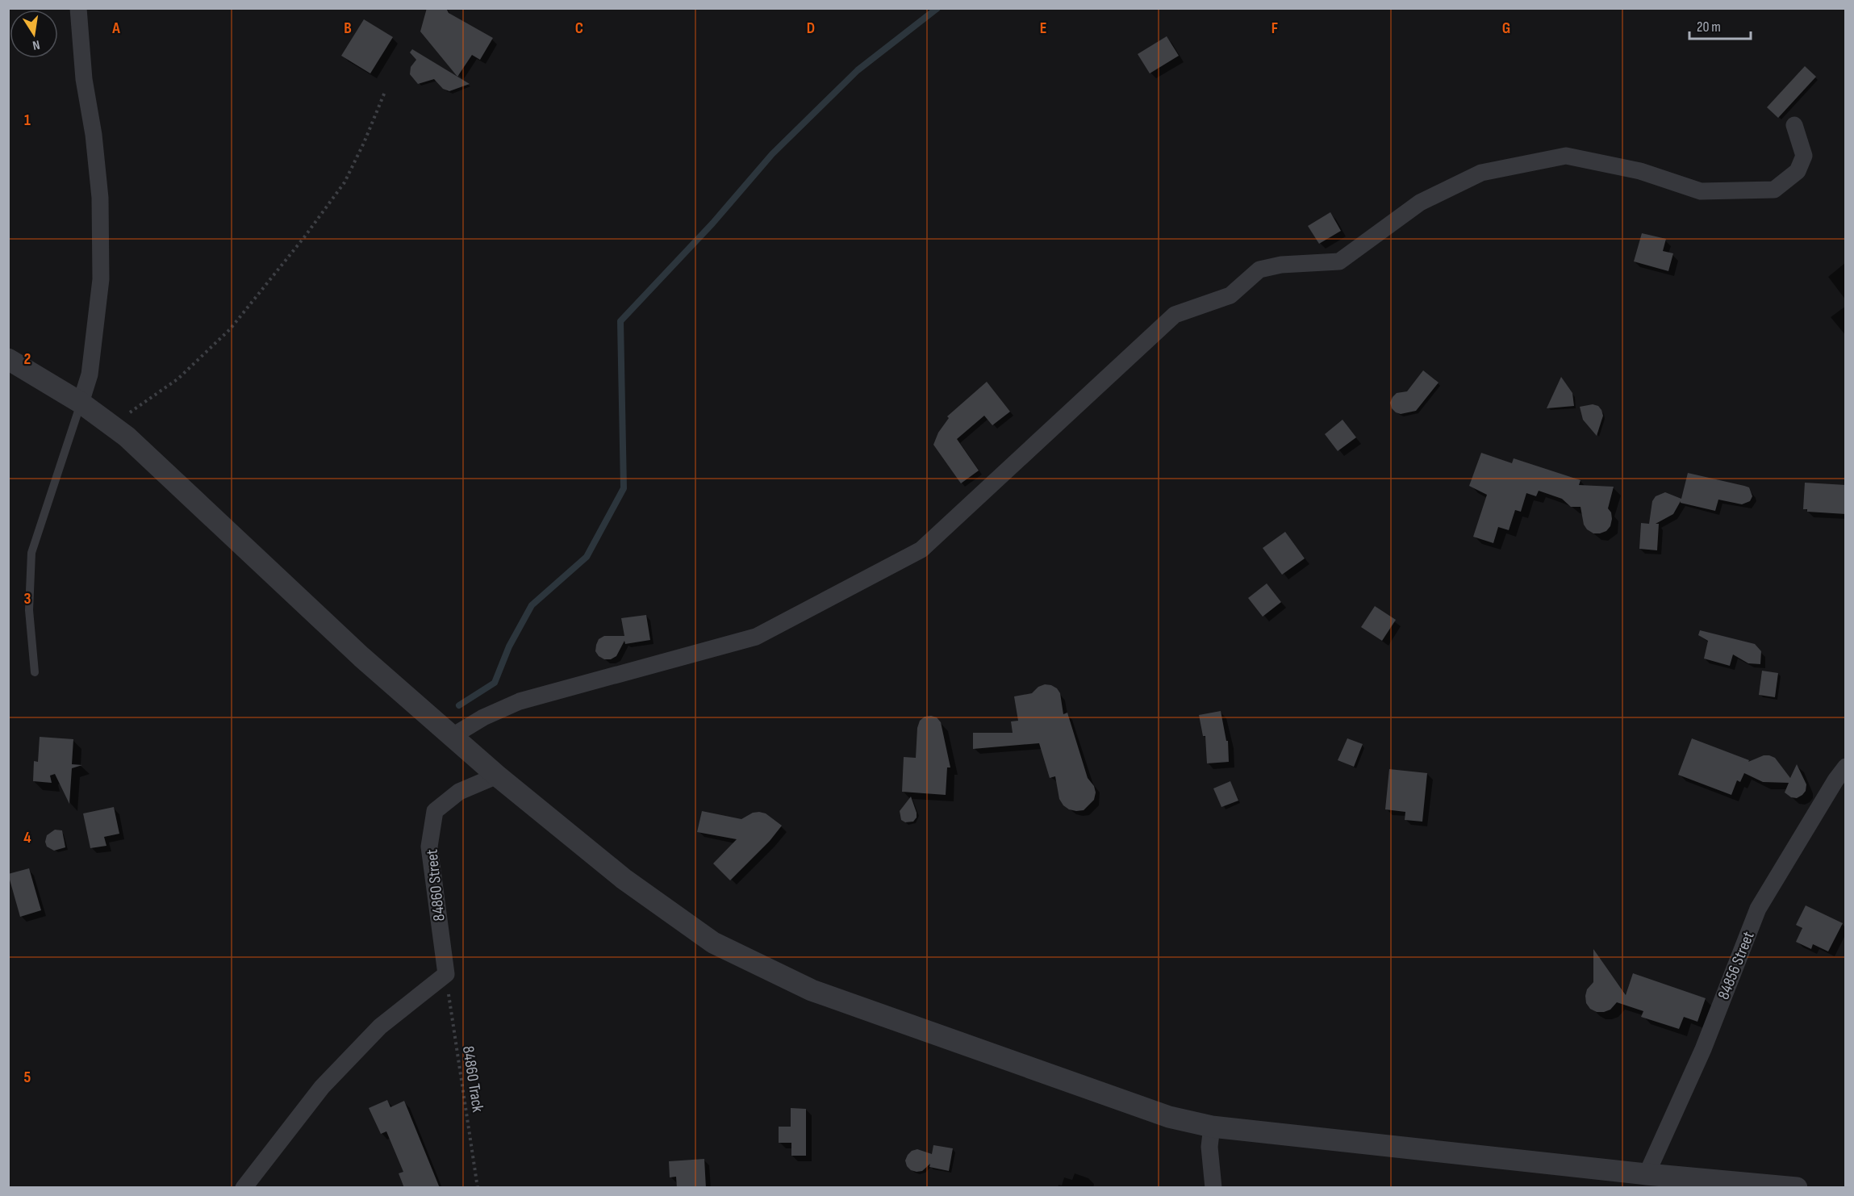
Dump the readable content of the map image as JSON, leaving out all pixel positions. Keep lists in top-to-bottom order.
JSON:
{
  "streets": {
    "street": ["84860 Street", "84856 Street"],
    "path": ["84860 Track"]
  },
  "crossings": [
    ["84860 Street", "84860 Track"]
  ],
  "scale_bar": "20 m",
  "north": "bottom",
  "grid": {
    "columns": [
      "A",
      "B",
      "C",
      "D",
      "E",
      "F",
      "G"
    ],
    "rows": [
      "1",
      "2",
      "3",
      "4",
      "5"
    ]
  }
}
